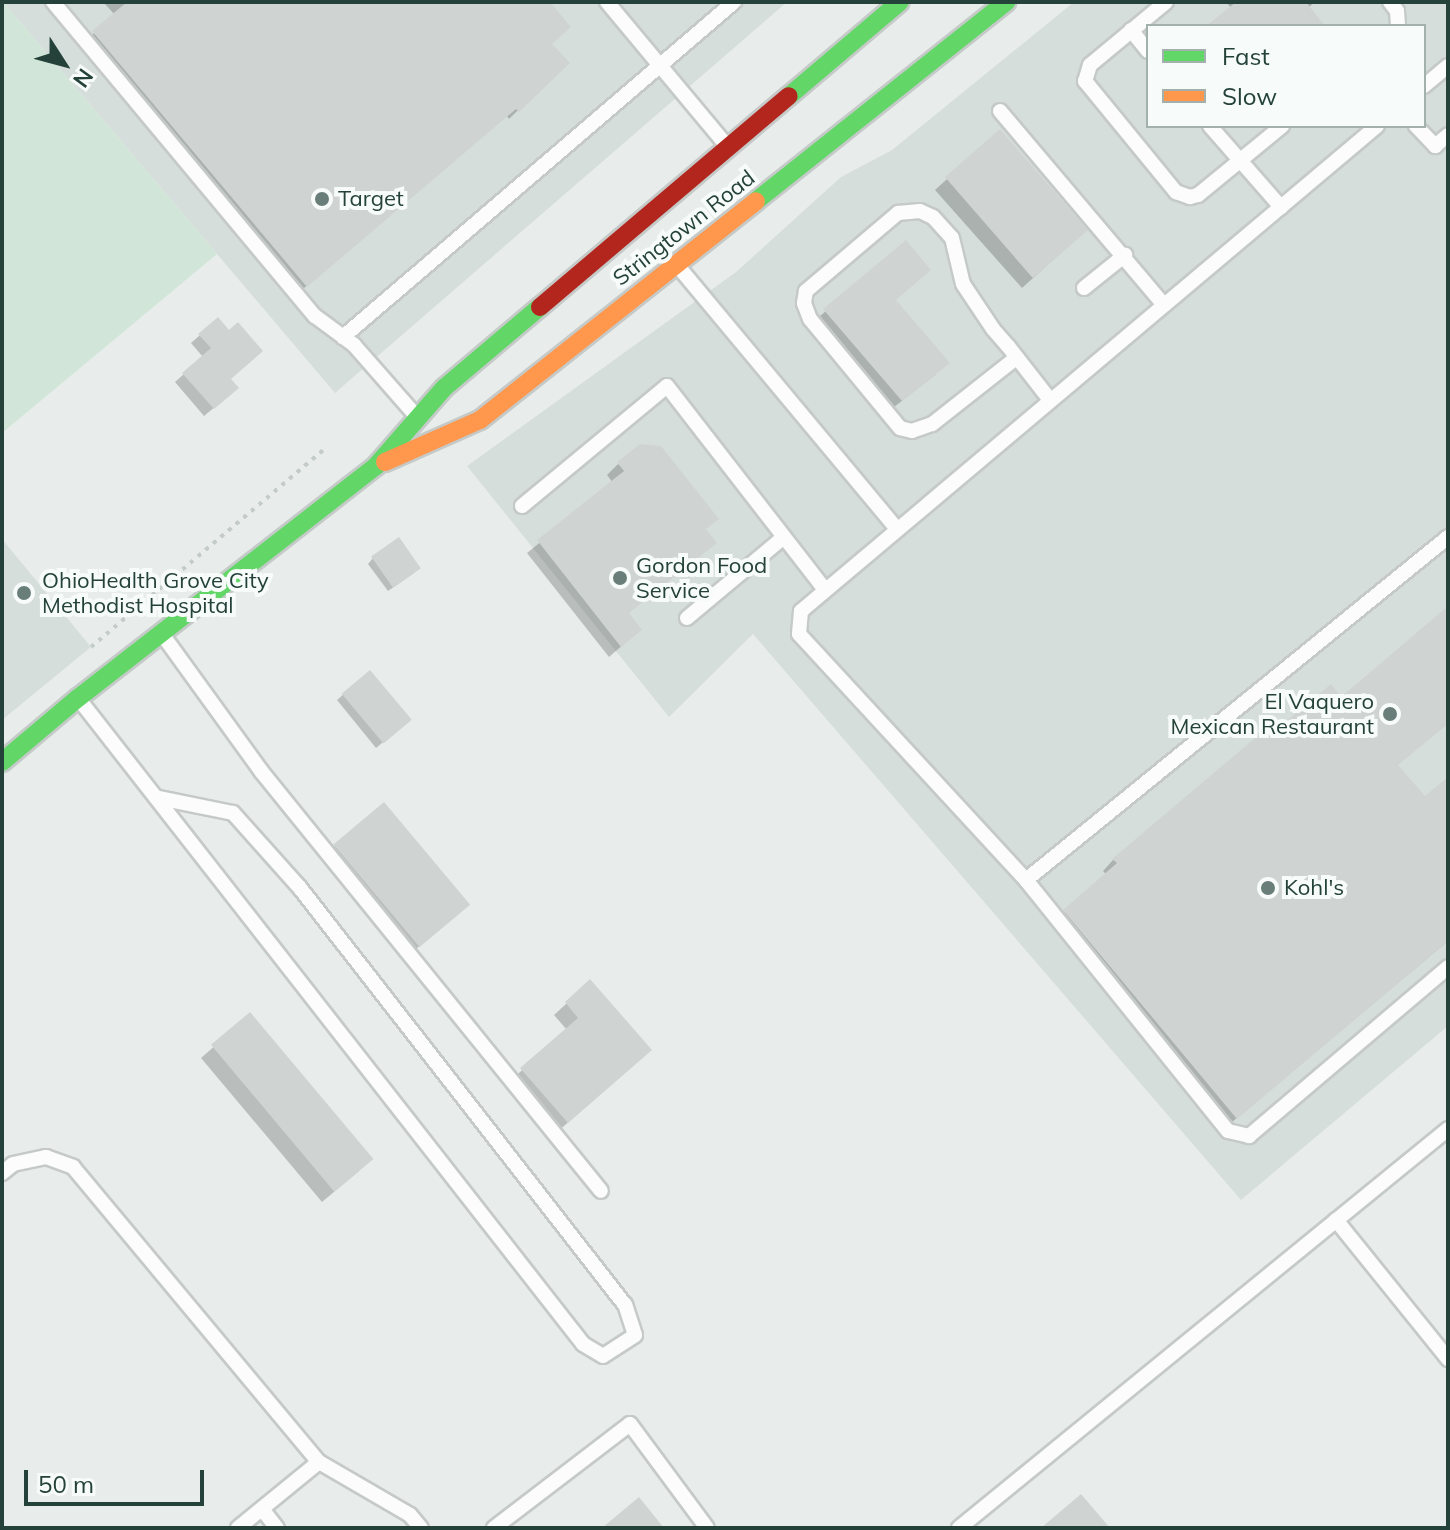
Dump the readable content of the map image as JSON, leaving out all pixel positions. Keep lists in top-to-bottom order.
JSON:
{
  "streets": {
    "main road": ["Stringtown Road"]
  },
  "places": [
    "Target",
    "Gordon Food Service",
    "OhioHealth Grove City Methodist Hospital",
    "El Vaquero Mexican Restaurant",
    "Kohl's"
  ],
  "legend": ["Fast", "Slow"],
  "scale_bar": "50 m",
  "north": "bottom right"
}
